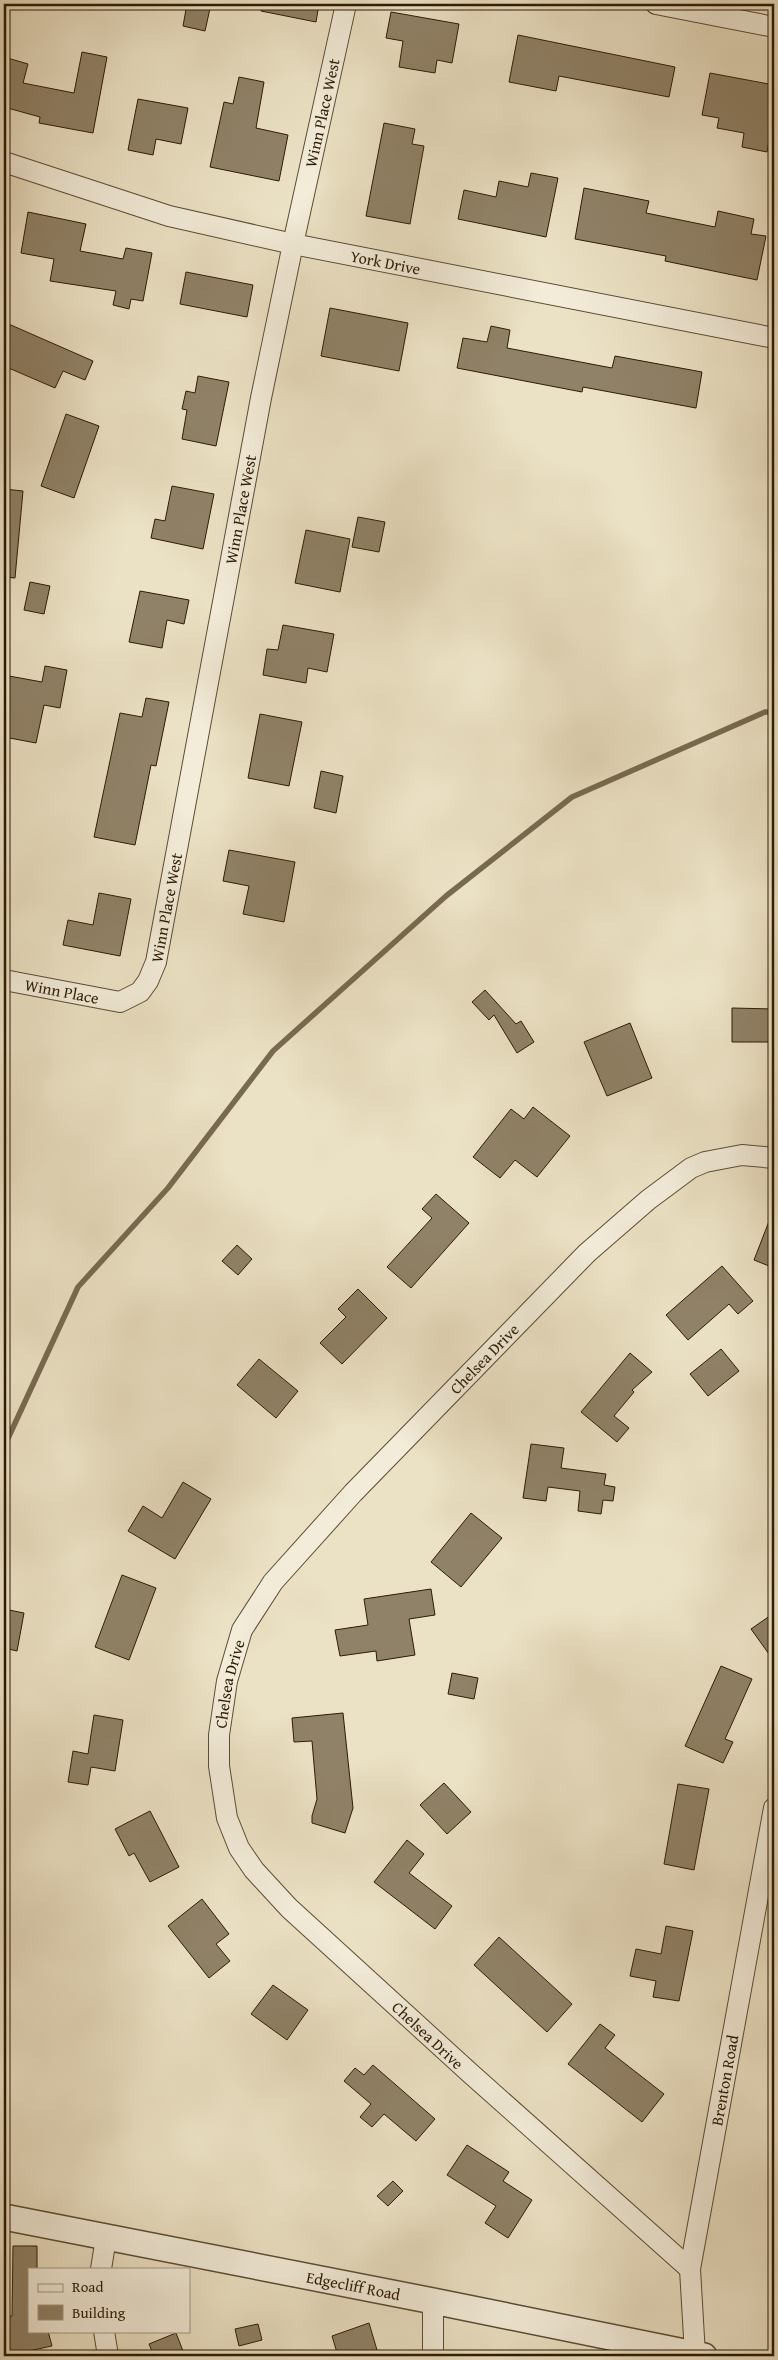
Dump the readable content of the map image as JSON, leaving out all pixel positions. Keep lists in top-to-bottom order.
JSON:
{
  "streets": {
    "street": [
      "Winn Place West",
      "York Drive",
      "Winn Place",
      "Chelsea Drive",
      "Brenton Road",
      "Edgecliff Road"
    ]
  },
  "crossings": [
    ["Winn Place West", "York Drive"],
    ["Winn Place West", "Winn Place"],
    ["Chelsea Drive", "Brenton Road"],
    ["Brenton Road", "Edgecliff Road"]
  ],
  "legend": ["Road", "Building"]
}
